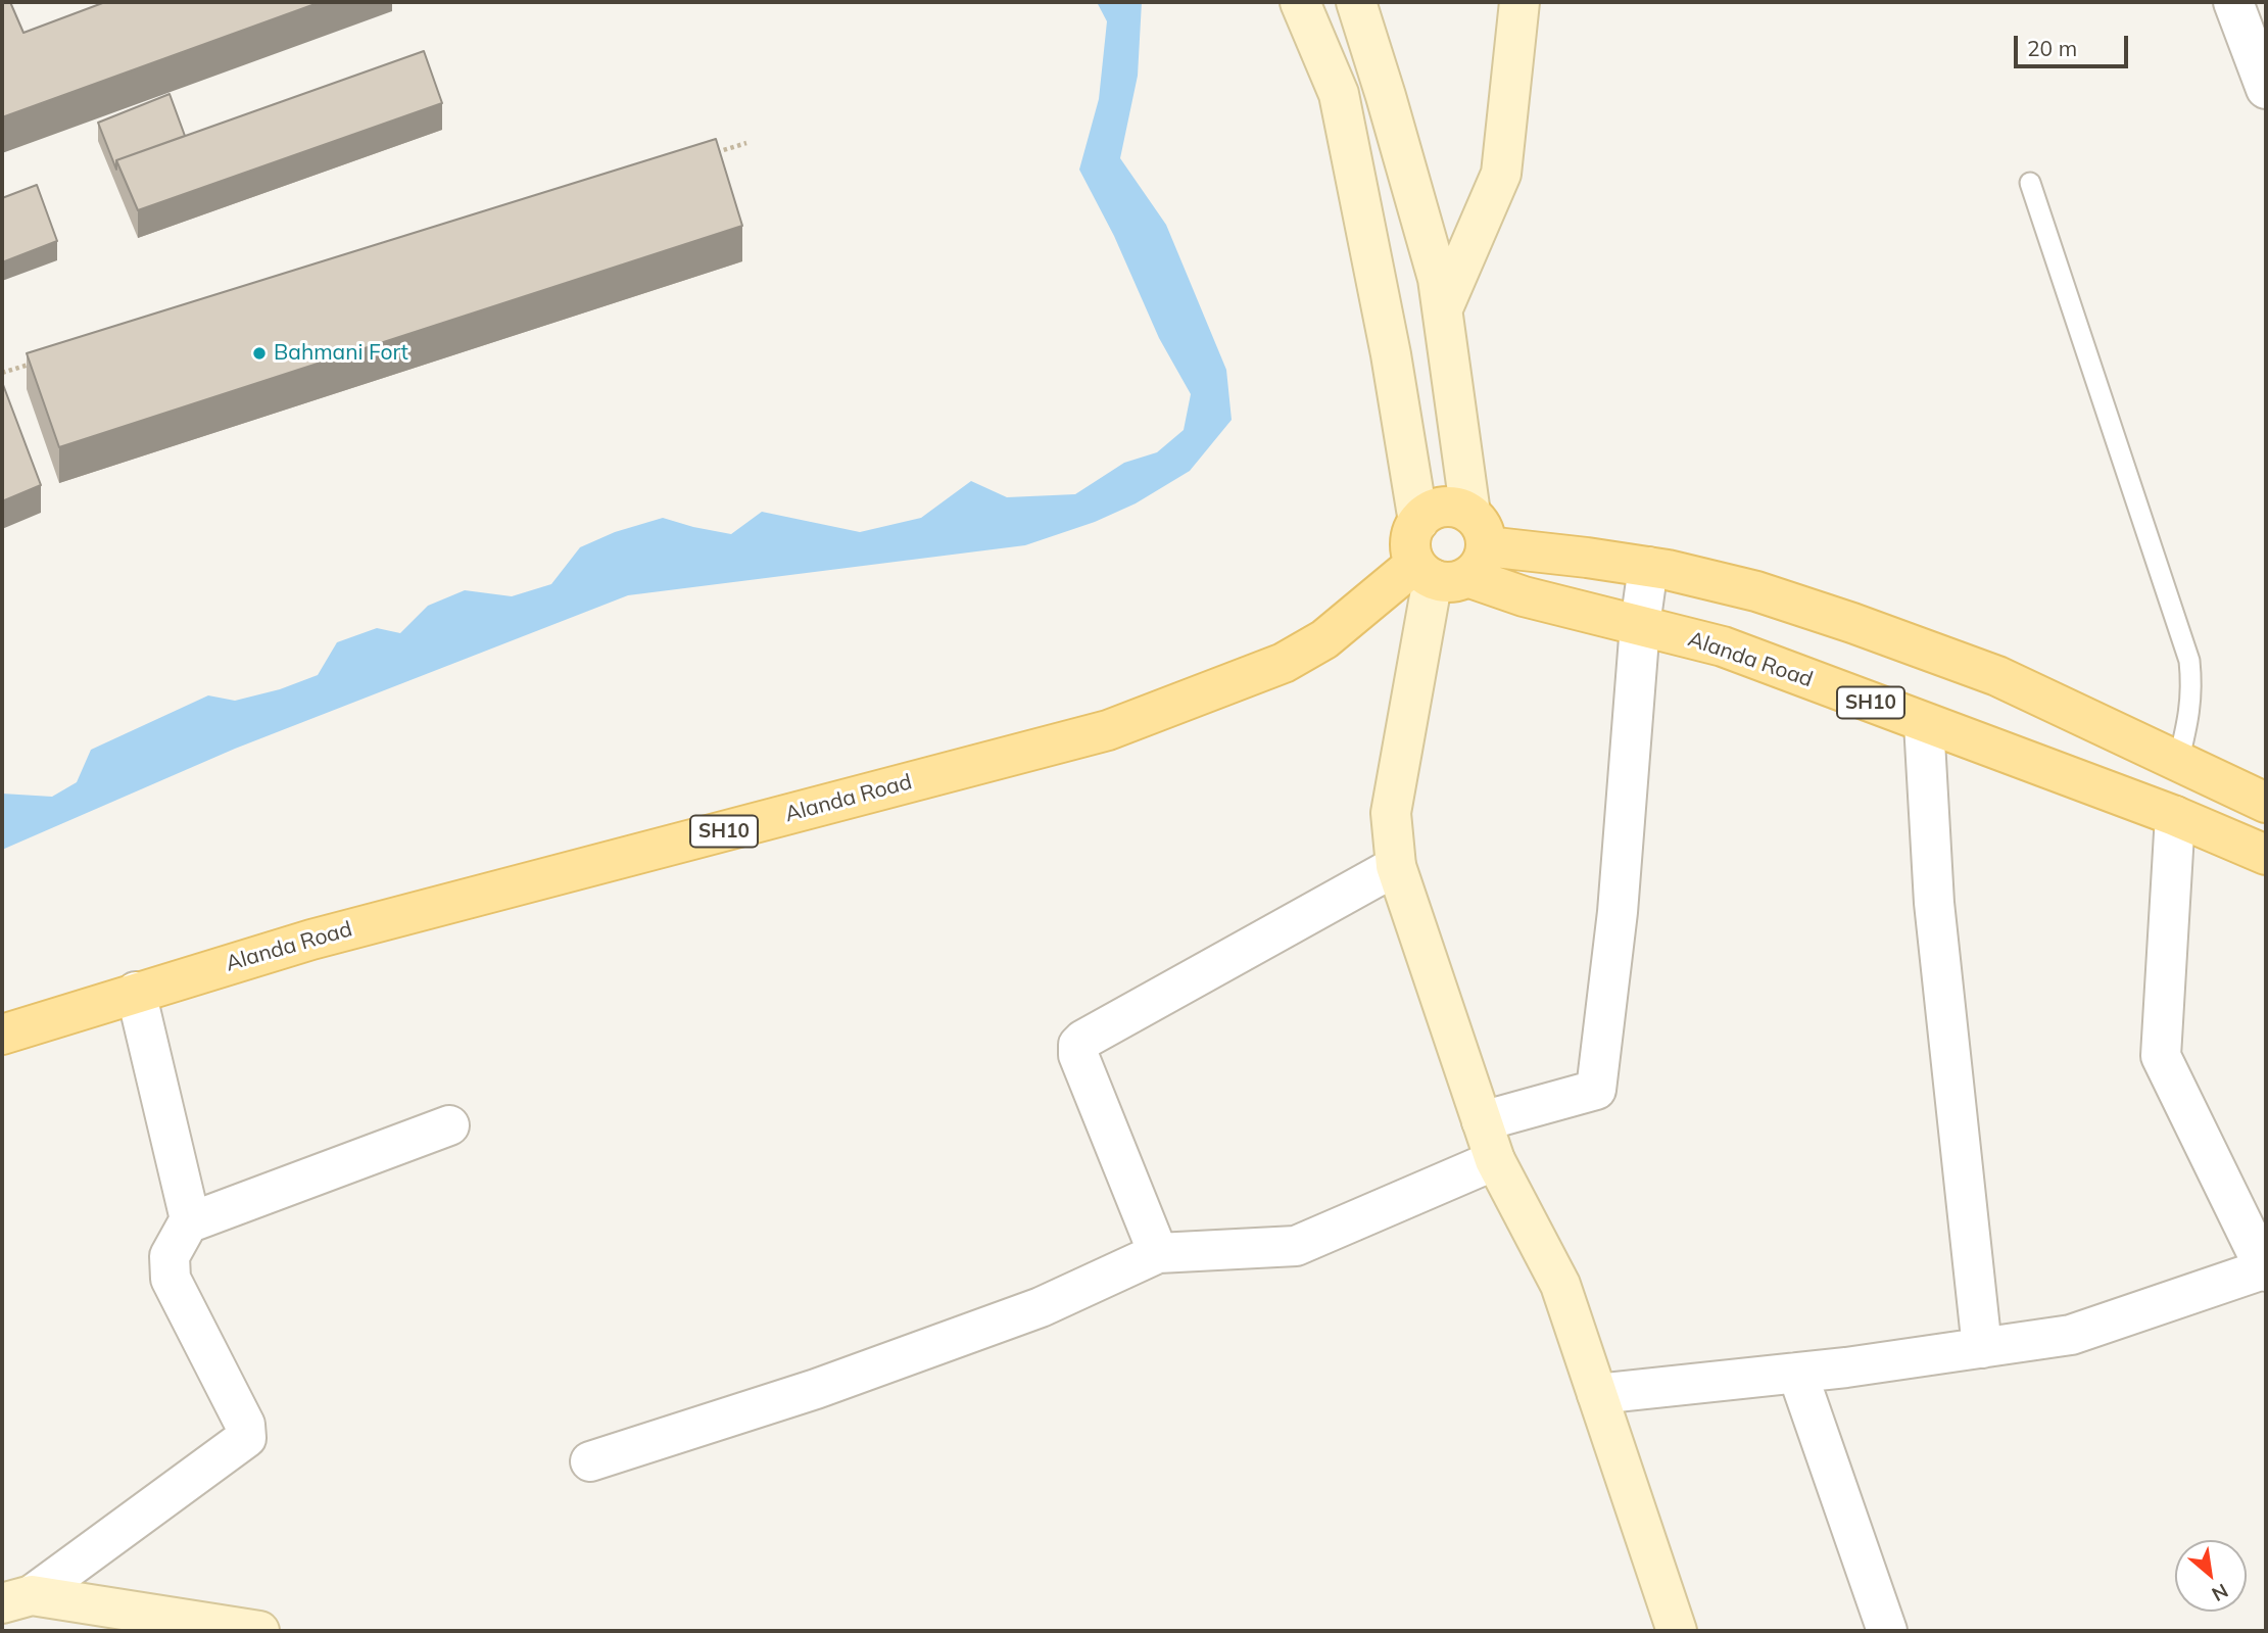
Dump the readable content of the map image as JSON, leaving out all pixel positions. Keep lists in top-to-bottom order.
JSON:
{
  "streets": {
    "main road": ["Alanda Road", "SH10"]
  },
  "places": ["Bahmani Fort"],
  "scale_bar": "20 m",
  "north": "bottom right"
}
